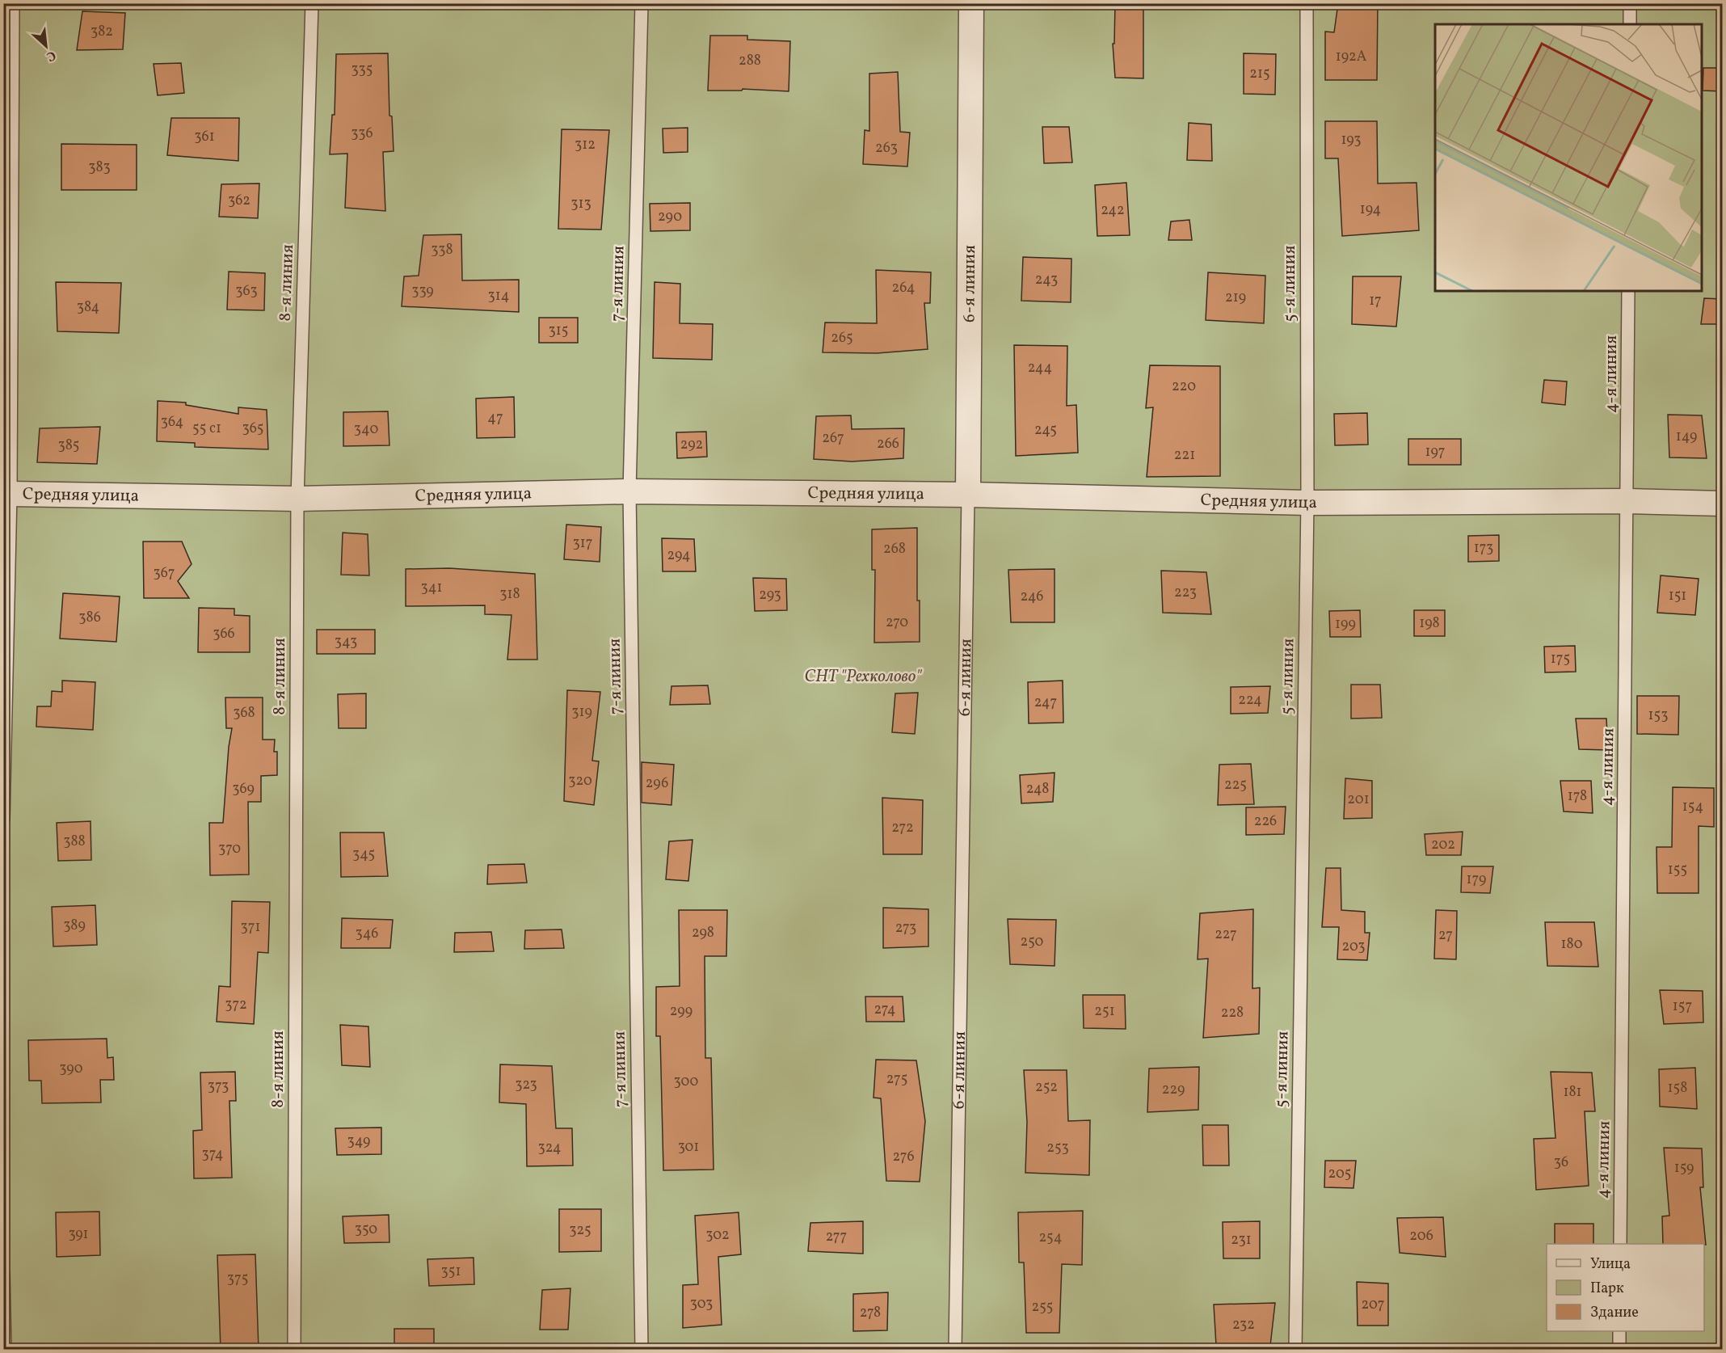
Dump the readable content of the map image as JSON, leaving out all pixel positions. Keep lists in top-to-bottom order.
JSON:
{
  "streets": {
    "street": ["6-я линия", "Средняя улица"],
    "lane": [
      "8-я линия",
      "7-я линия",
      "5-я линия",
      "4-я линия"
    ]
  },
  "crossings": [
    ["8-я линия", "Средняя улица"],
    ["7-я линия", "Средняя улица"],
    ["6-я линия", "Средняя улица"],
    ["5-я линия", "Средняя улица"],
    ["4-я линия", "Средняя улица"]
  ],
  "parks": ["СНТ \"Рехколово\""],
  "house_numbers": [
    "382",
    "192А",
    "288",
    "335",
    "215",
    "336",
    "361",
    "193",
    "312",
    "263",
    "383",
    "362",
    "313",
    "194",
    "242",
    "290",
    "338",
    "243",
    "264",
    "363",
    "339",
    "314",
    "219",
    "17",
    "384",
    "315",
    "265",
    "244",
    "220",
    "47",
    "364",
    "55 с1",
    "365",
    "340",
    "245",
    "149",
    "267",
    "266",
    "292",
    "385",
    "197",
    "221",
    "317",
    "173",
    "268",
    "294",
    "367",
    "341",
    "223",
    "318",
    "293",
    "151",
    "246",
    "386",
    "270",
    "198",
    "199",
    "366",
    "343",
    "175",
    "224",
    "247",
    "319",
    "368",
    "153",
    "320",
    "296",
    "225",
    "369",
    "248",
    "178",
    "201",
    "154",
    "226",
    "272",
    "388",
    "202",
    "370",
    "345",
    "155",
    "179",
    "389",
    "371",
    "273",
    "298",
    "346",
    "227",
    "27",
    "250",
    "180",
    "203",
    "372",
    "157",
    "274",
    "299",
    "251",
    "228",
    "390",
    "275",
    "300",
    "323",
    "373",
    "252",
    "158",
    "229",
    "181",
    "349",
    "301",
    "324",
    "253",
    "374",
    "276",
    "36",
    "159",
    "205",
    "350",
    "325",
    "391",
    "302",
    "206",
    "277",
    "254",
    "231",
    "351",
    "375",
    "303",
    "207",
    "255",
    "278",
    "232"
  ],
  "legend": ["Улица", "Парк", "Здание"],
  "north": "bottom right"
}
